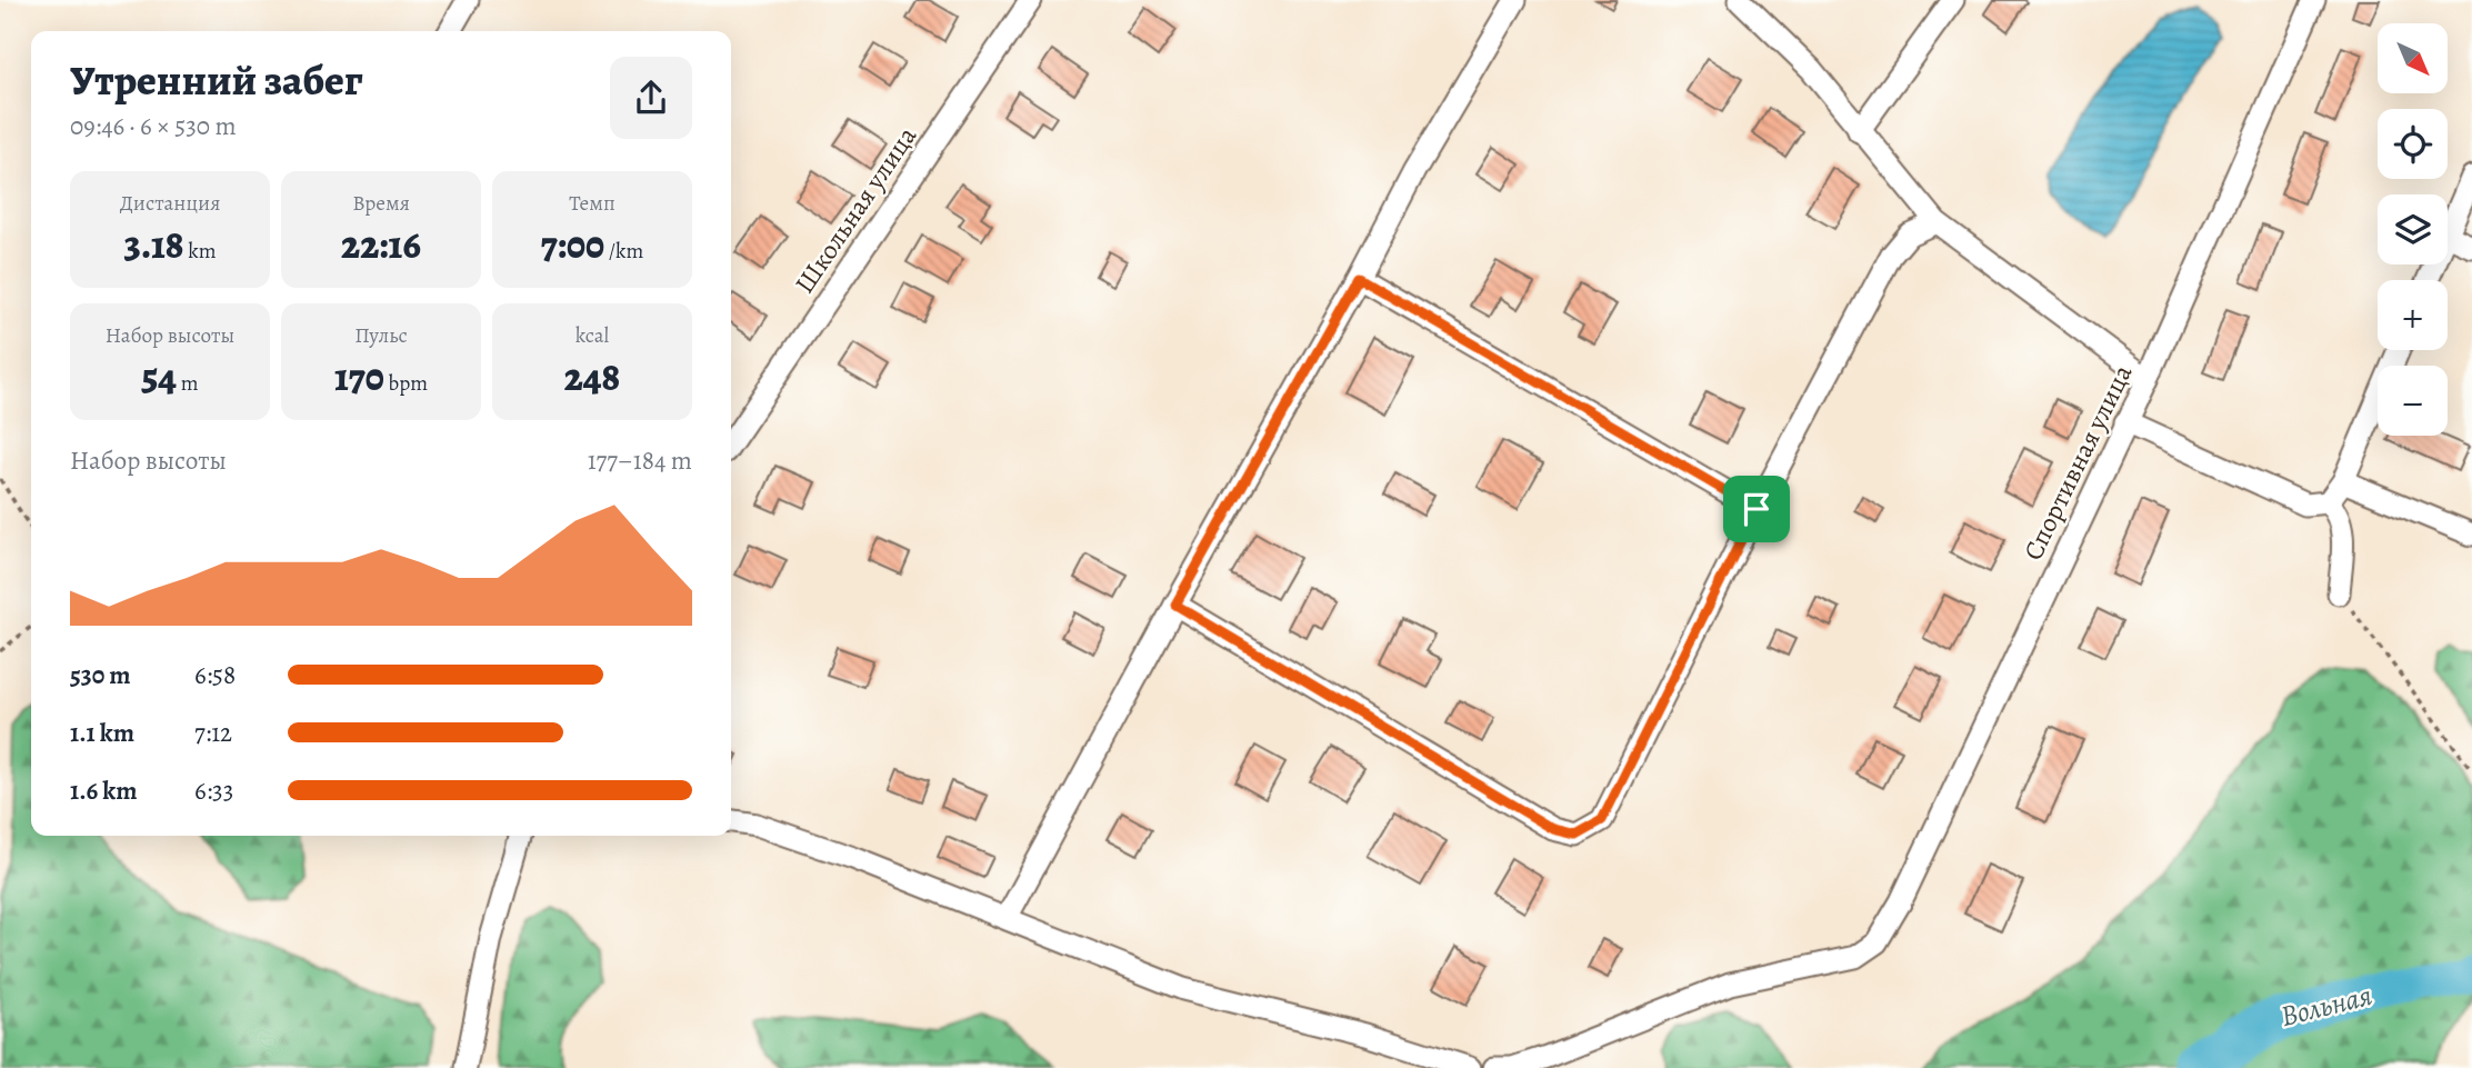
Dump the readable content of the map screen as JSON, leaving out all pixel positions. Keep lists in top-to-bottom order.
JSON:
{
  "streets": {
    "street": ["Школьная улица", "Спортивная улица"]
  },
  "water": ["Вольная"],
  "north": "bottom right",
  "page": {
    "map_buttons": ["+", "−"],
    "heading": ["Утренний забег", "09:46 · 6 × 530 m"],
    "stats": [
      ["Дистанция", "3.18 km"],
      ["Время", "22:16"],
      ["Темп", "7:00 /km"],
      ["Набор высоты", "54 m"],
      ["Пульс", "170 bpm"],
      ["kcal", "248"]
    ],
    "chart": ["Набор высоты", "177–184 m"],
    "list": [
      {
        "name": "530 m",
        "note": "6:58"
      },
      {
        "name": "1.1 km",
        "note": "7:12"
      },
      {
        "name": "1.6 km",
        "note": "6:33"
      }
    ]
  }
}
